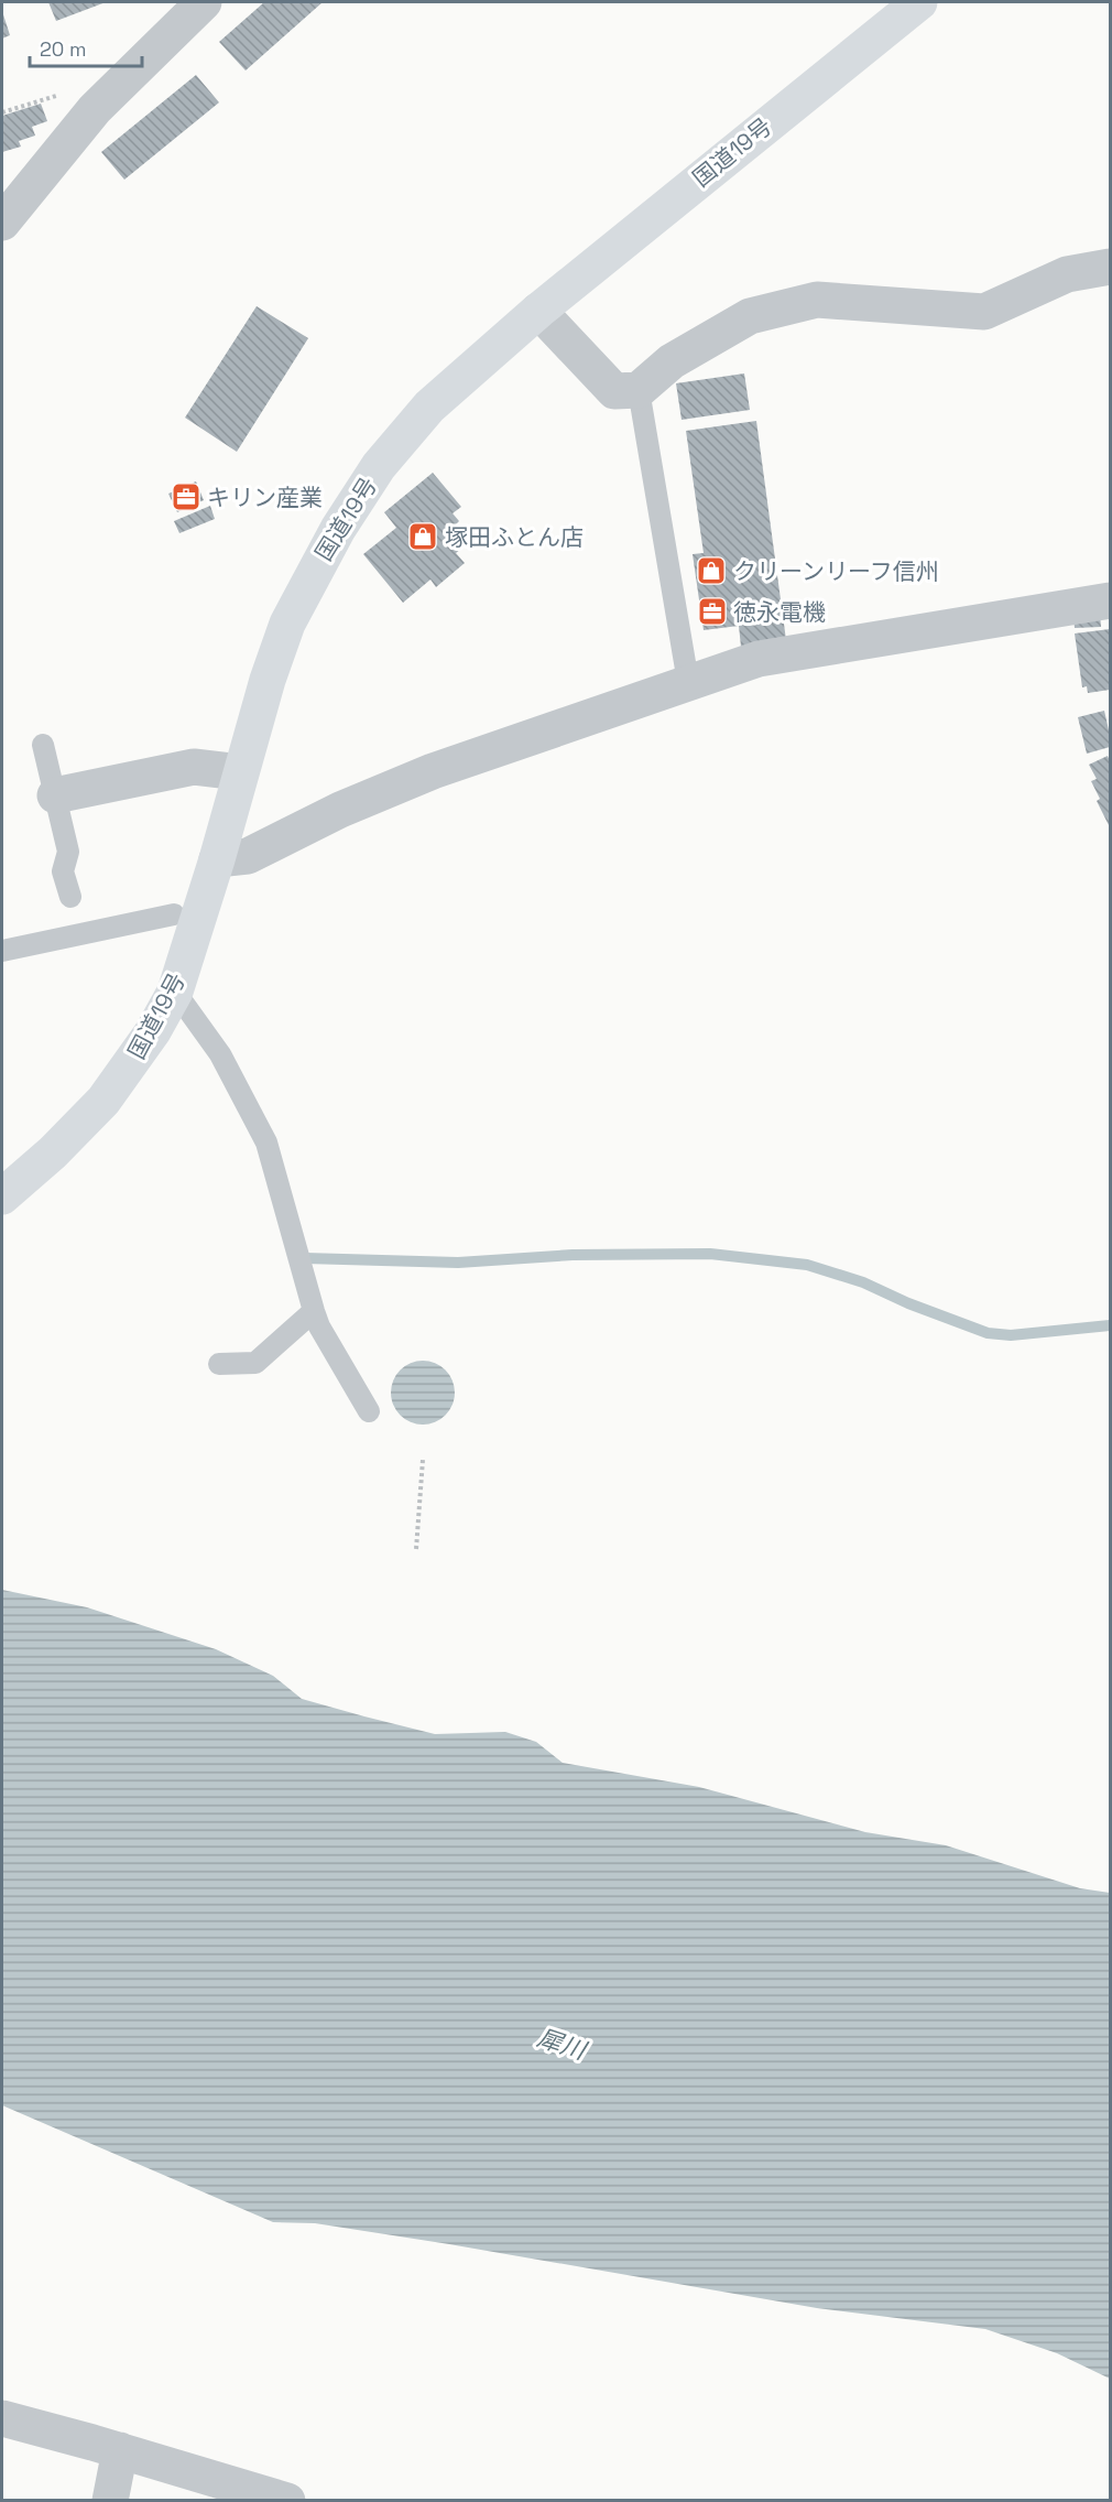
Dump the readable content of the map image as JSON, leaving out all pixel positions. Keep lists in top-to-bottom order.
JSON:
{
  "streets": {
    "highway": ["国道19号"]
  },
  "water": ["犀川"],
  "places": {
    "office": ["キリン産業", "徳永電機"],
    "shop": ["塚田ふとん店", "クリーンリーフ信州"]
  },
  "scale_bar": "20 m"
}
